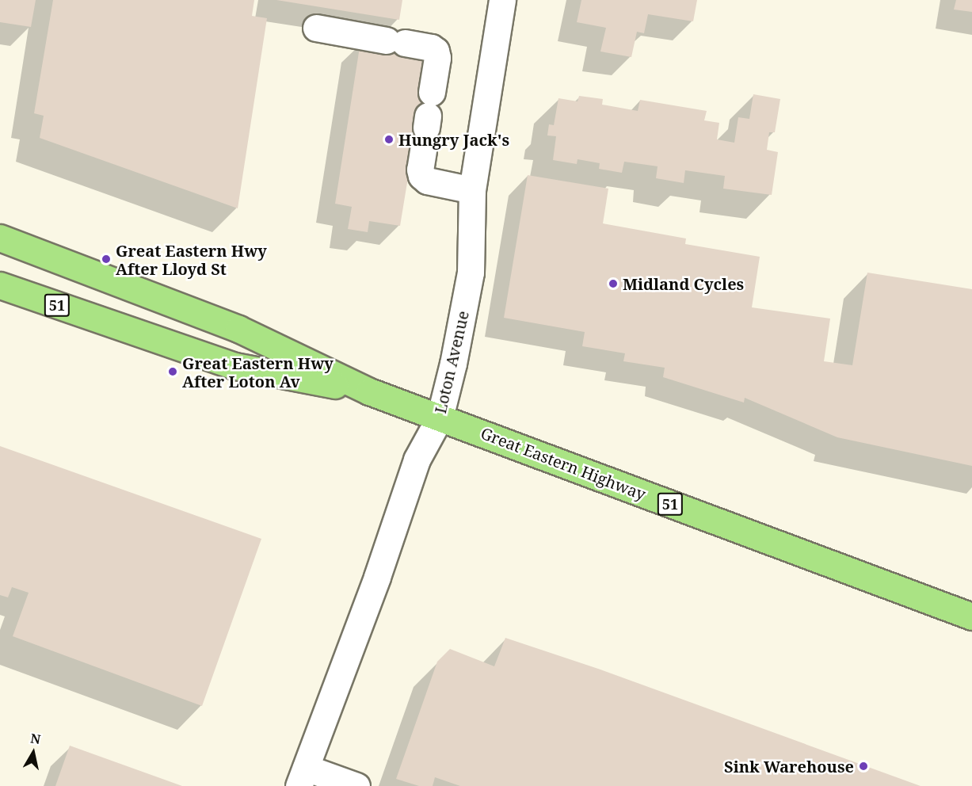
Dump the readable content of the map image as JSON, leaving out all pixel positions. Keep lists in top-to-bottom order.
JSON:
{
  "streets": {
    "highway": ["51", "Great Eastern Highway"],
    "street": ["Loton Avenue"]
  },
  "crossings": [
    ["Loton Avenue", "Great Eastern Highway"]
  ],
  "places": [
    "Hungry Jack's",
    "Great Eastern Hwy After Lloyd St",
    "Midland Cycles",
    "Great Eastern Hwy After Loton Av",
    "Sink Warehouse"
  ],
  "north": "top"
}
